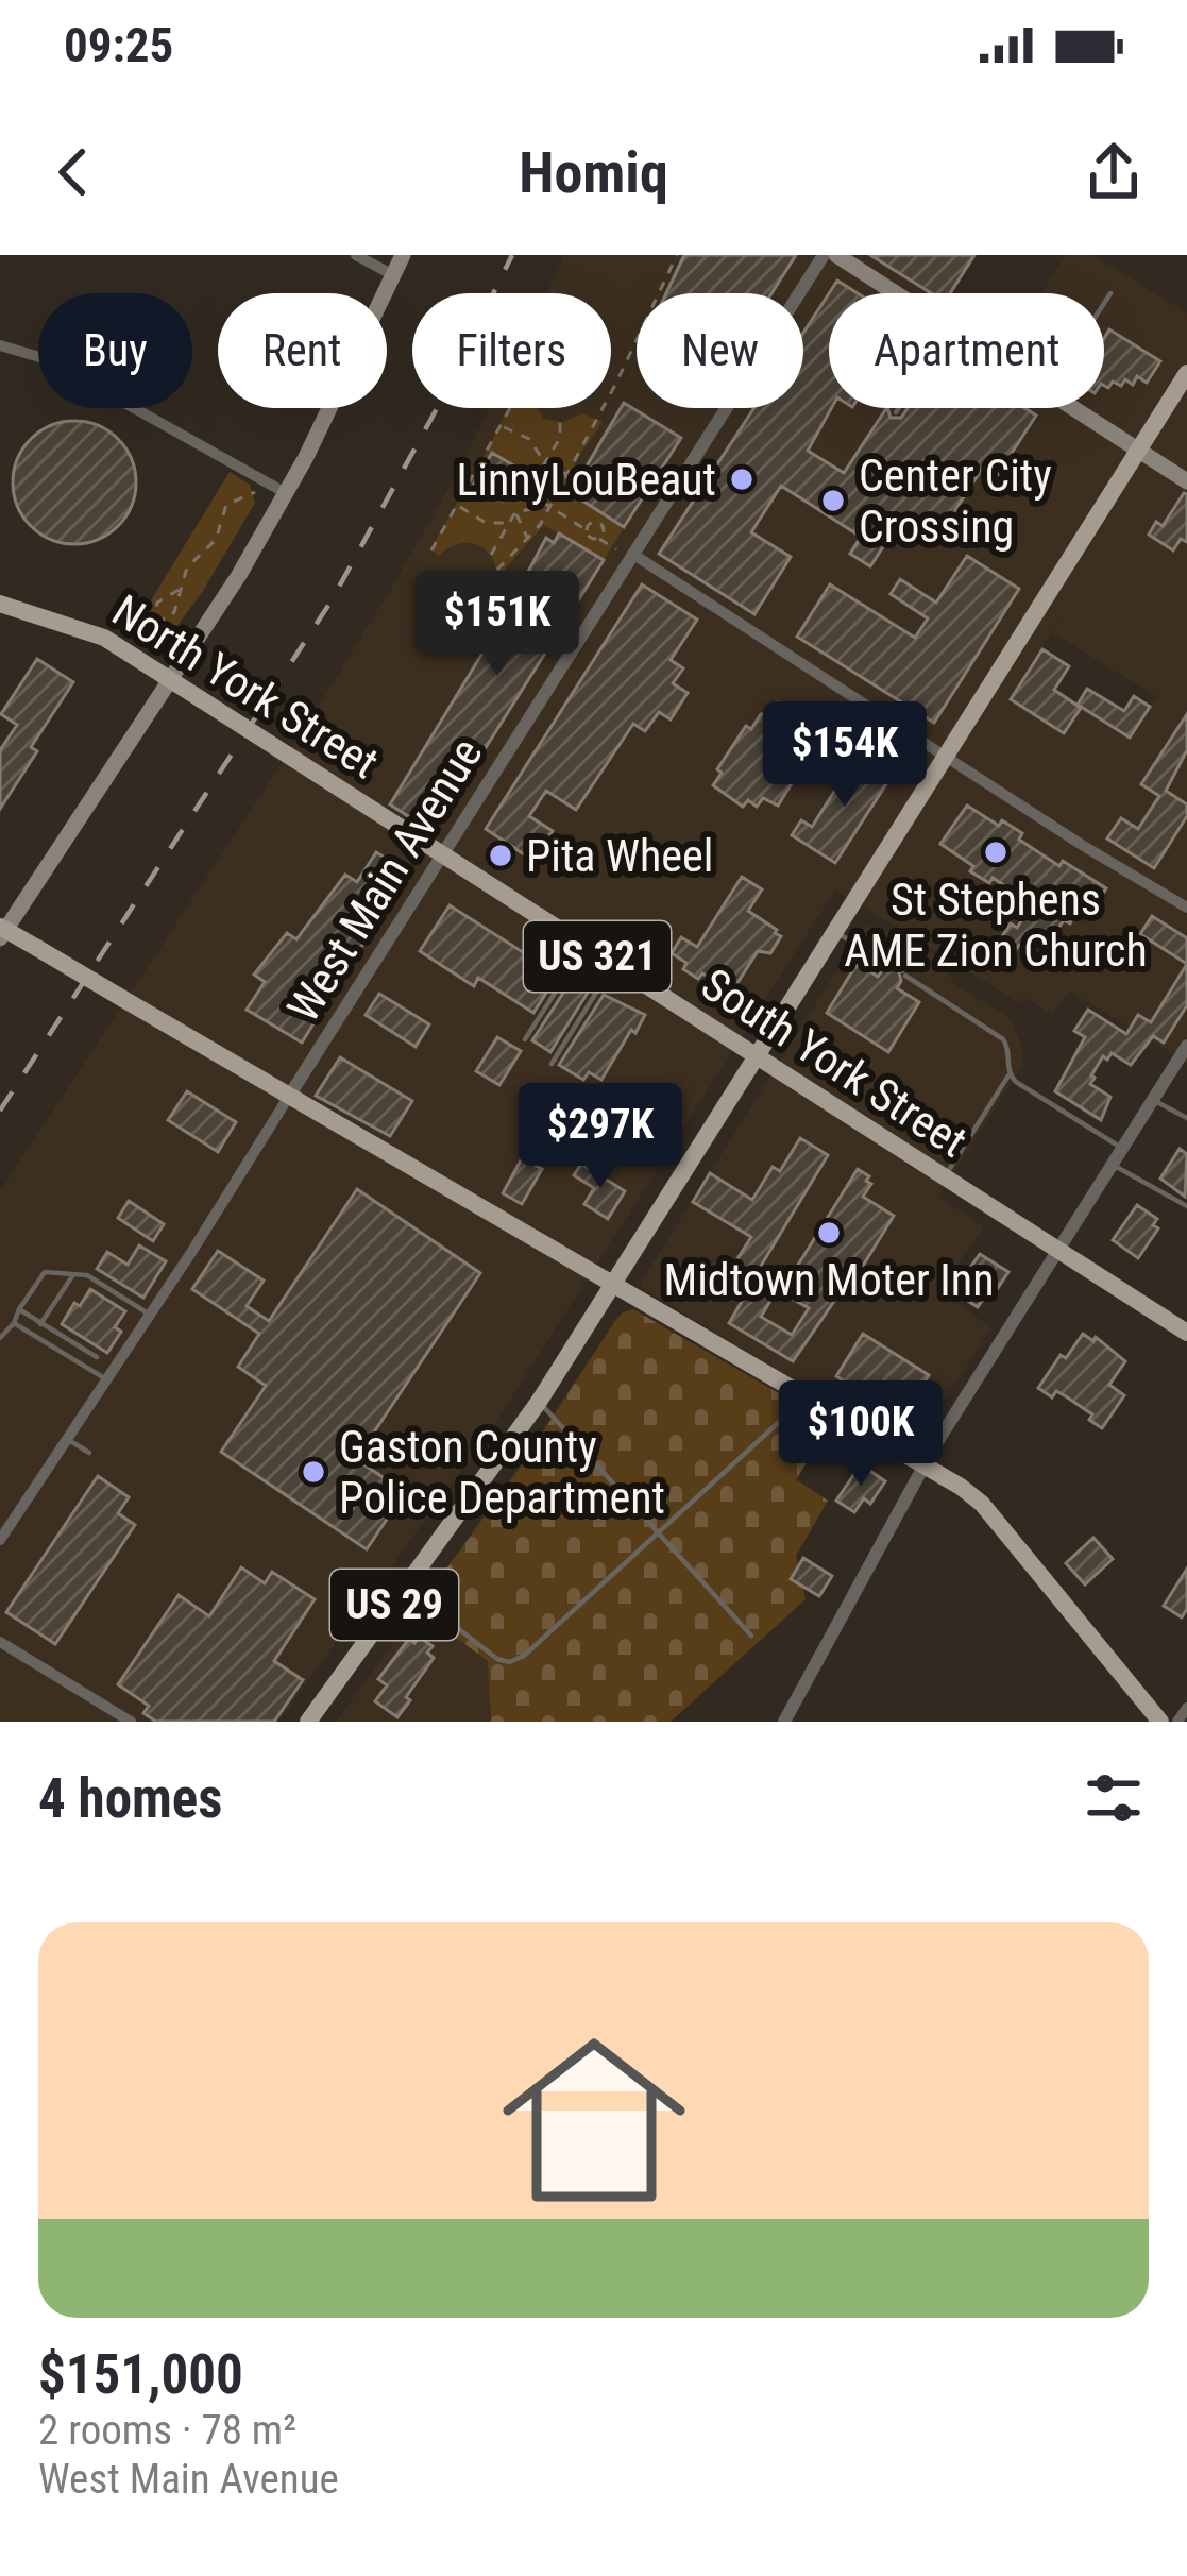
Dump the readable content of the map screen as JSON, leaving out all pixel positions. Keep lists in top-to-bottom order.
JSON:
{
  "streets": {
    "main road": [
      "North York Street",
      "US 321",
      "South York Street",
      "US 29"
    ],
    "street": ["West Main Avenue"]
  },
  "crossings": [
    ["North York Street", "West Main Avenue"],
    ["North York Street", "South York Street"],
    ["West Main Avenue", "South York Street"],
    ["South York Street", "US 29"]
  ],
  "places": [
    "LinnyLouBeaut",
    "Center City Crossing",
    "St Stephens AME Zion Church",
    "Pita Wheel",
    "Midtown Moter Inn",
    "Gaston County Police Department"
  ],
  "page": {
    "status": "09:25",
    "header": "Homiq",
    "chip": [
      "Buy",
      "Rent",
      "Filters",
      "New",
      "Apartment"
    ],
    "price": [
      "$151K",
      "$154K",
      "$297K",
      "$100K"
    ],
    "heading": "4 homes",
    "list": [
      {
        "name": "$151,000",
        "note": "2 rooms · 78 m² · West Main Avenue"
      }
    ]
  }
}
